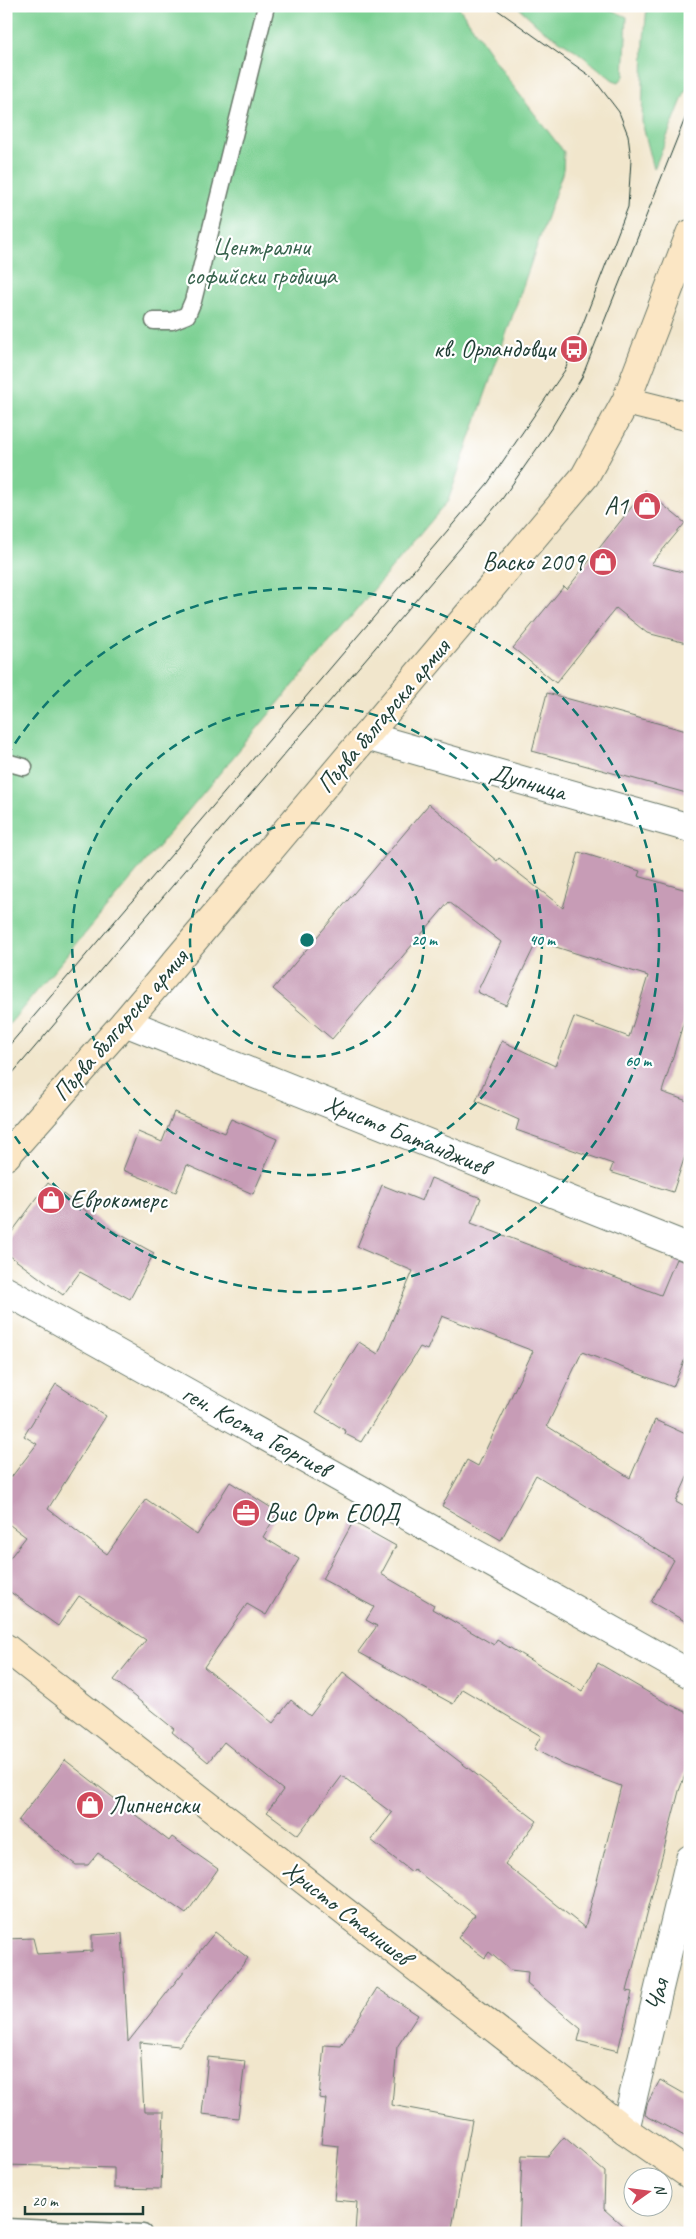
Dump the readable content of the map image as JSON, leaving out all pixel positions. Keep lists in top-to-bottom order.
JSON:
{
  "streets": {
    "street": [
      "Първа българска армия",
      "Дупница",
      "Христо Батанджиев",
      "ген. Коста Георгиев",
      "Христо Станишев",
      "Чая"
    ]
  },
  "crossings": [
    ["Първа българска армия", "Дупница"],
    ["Първа българска армия", "Христо Батанджиев"],
    ["Христо Станишев", "Чая"]
  ],
  "parks": ["Централни софийски гробища"],
  "places": {
    "bus stop": ["кв. Орландовци"],
    "shop": [
      "A1",
      "Васко 2009",
      "Еврокомерс",
      "Липненски"
    ],
    "office": ["Вис Орт ЕООД"]
  },
  "scale_bar": "20 m",
  "north": "right",
  "rings": ["20 m", "40 m", "60 m"]
}
